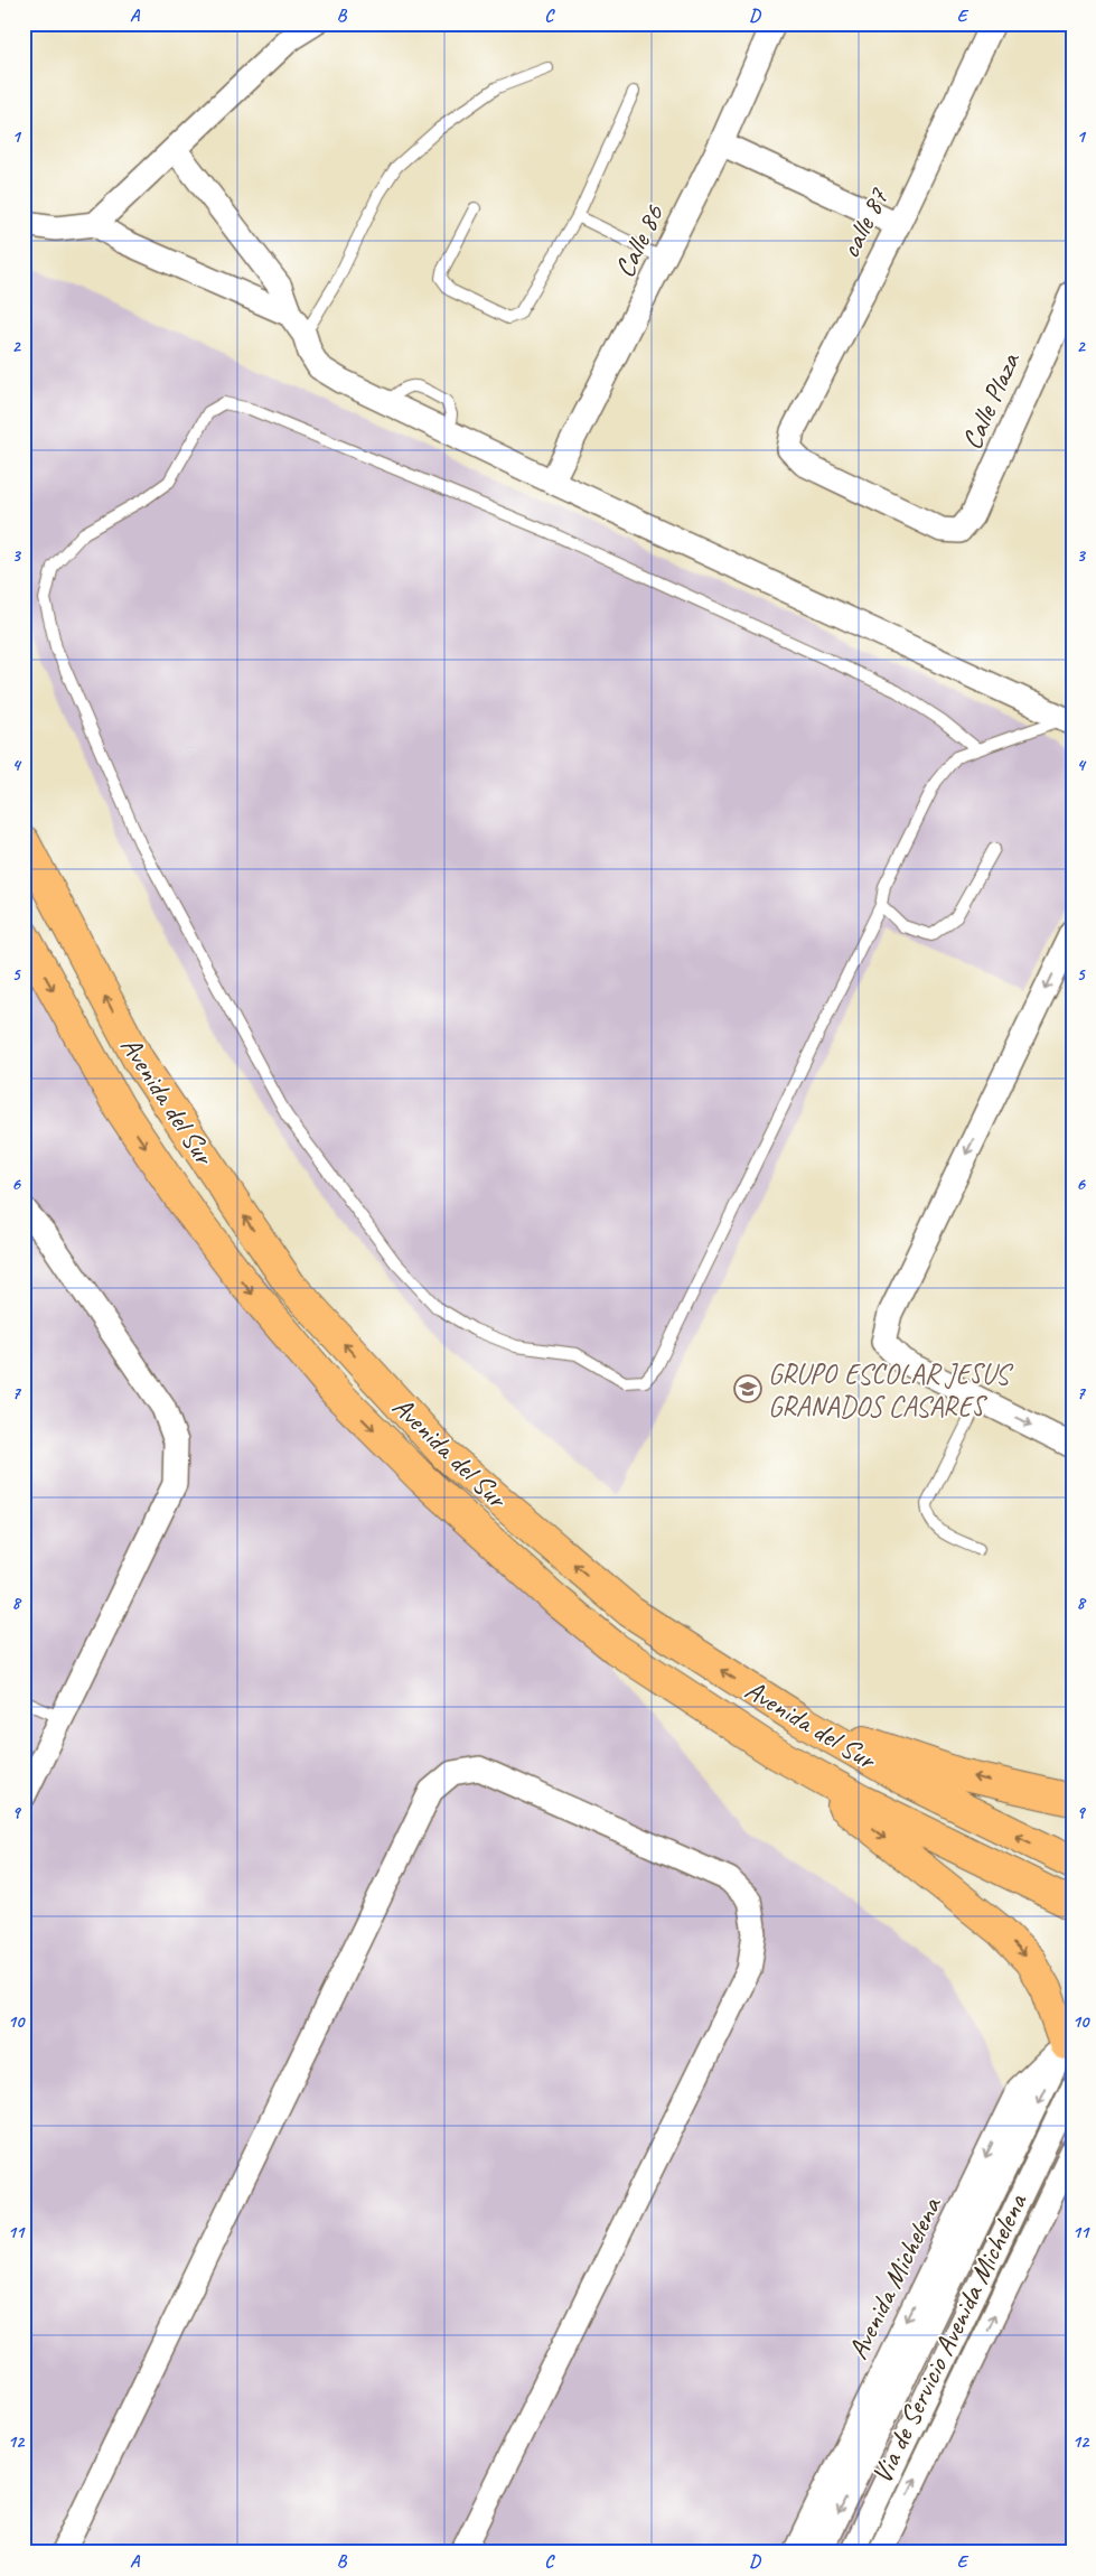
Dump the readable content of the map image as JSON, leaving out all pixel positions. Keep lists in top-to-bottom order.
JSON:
{
  "streets": {
    "highway": ["Avenida del Sur"],
    "street": [
      "calle 87",
      "Calle 86",
      "Calle Plaza",
      "Avenida Michelena",
      "Via de Servicio Avenida Michelena"
    ]
  },
  "crossings": [
    ["calle 87", "Calle Plaza"]
  ],
  "places": {
    "school or university": ["GRUPO ESCOLAR JESUS GRANADOS CASARES"]
  },
  "grid": {
    "columns": [
      "A",
      "B",
      "C",
      "D",
      "E"
    ],
    "rows": [
      "1",
      "2",
      "3",
      "4",
      "5",
      "6",
      "7",
      "8",
      "9",
      "10",
      "11",
      "12"
    ]
  }
}
